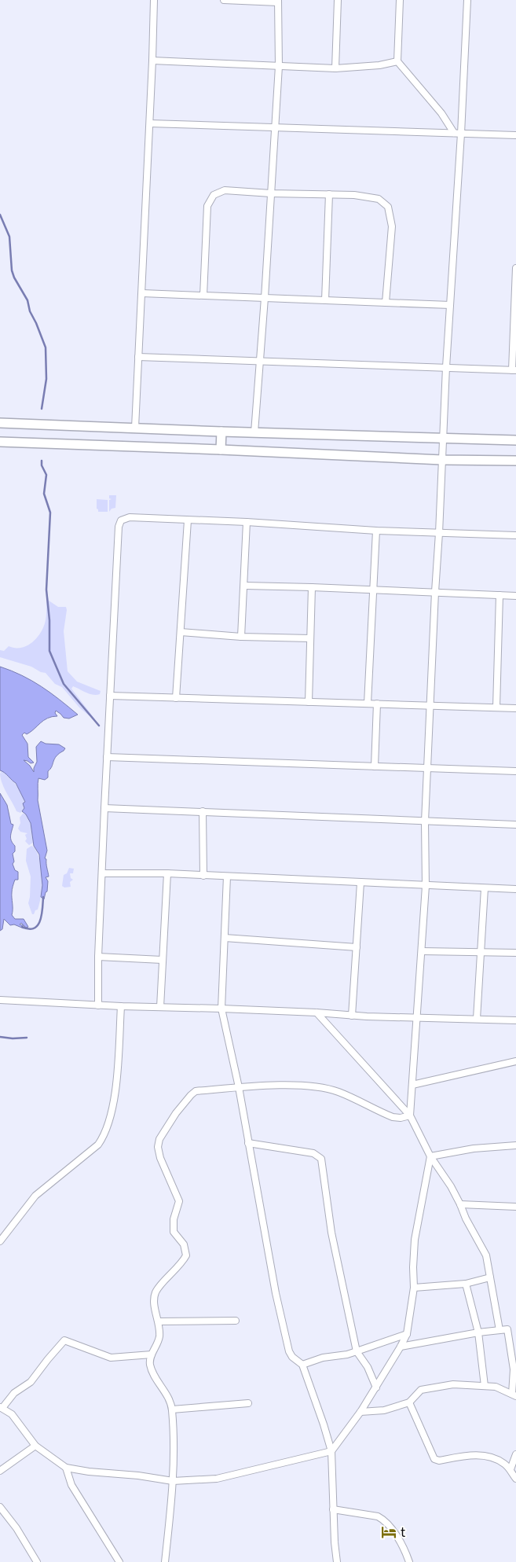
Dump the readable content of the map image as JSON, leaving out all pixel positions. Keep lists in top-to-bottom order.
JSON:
{
  "places": {
    "hotel": ["t"]
  }
}
